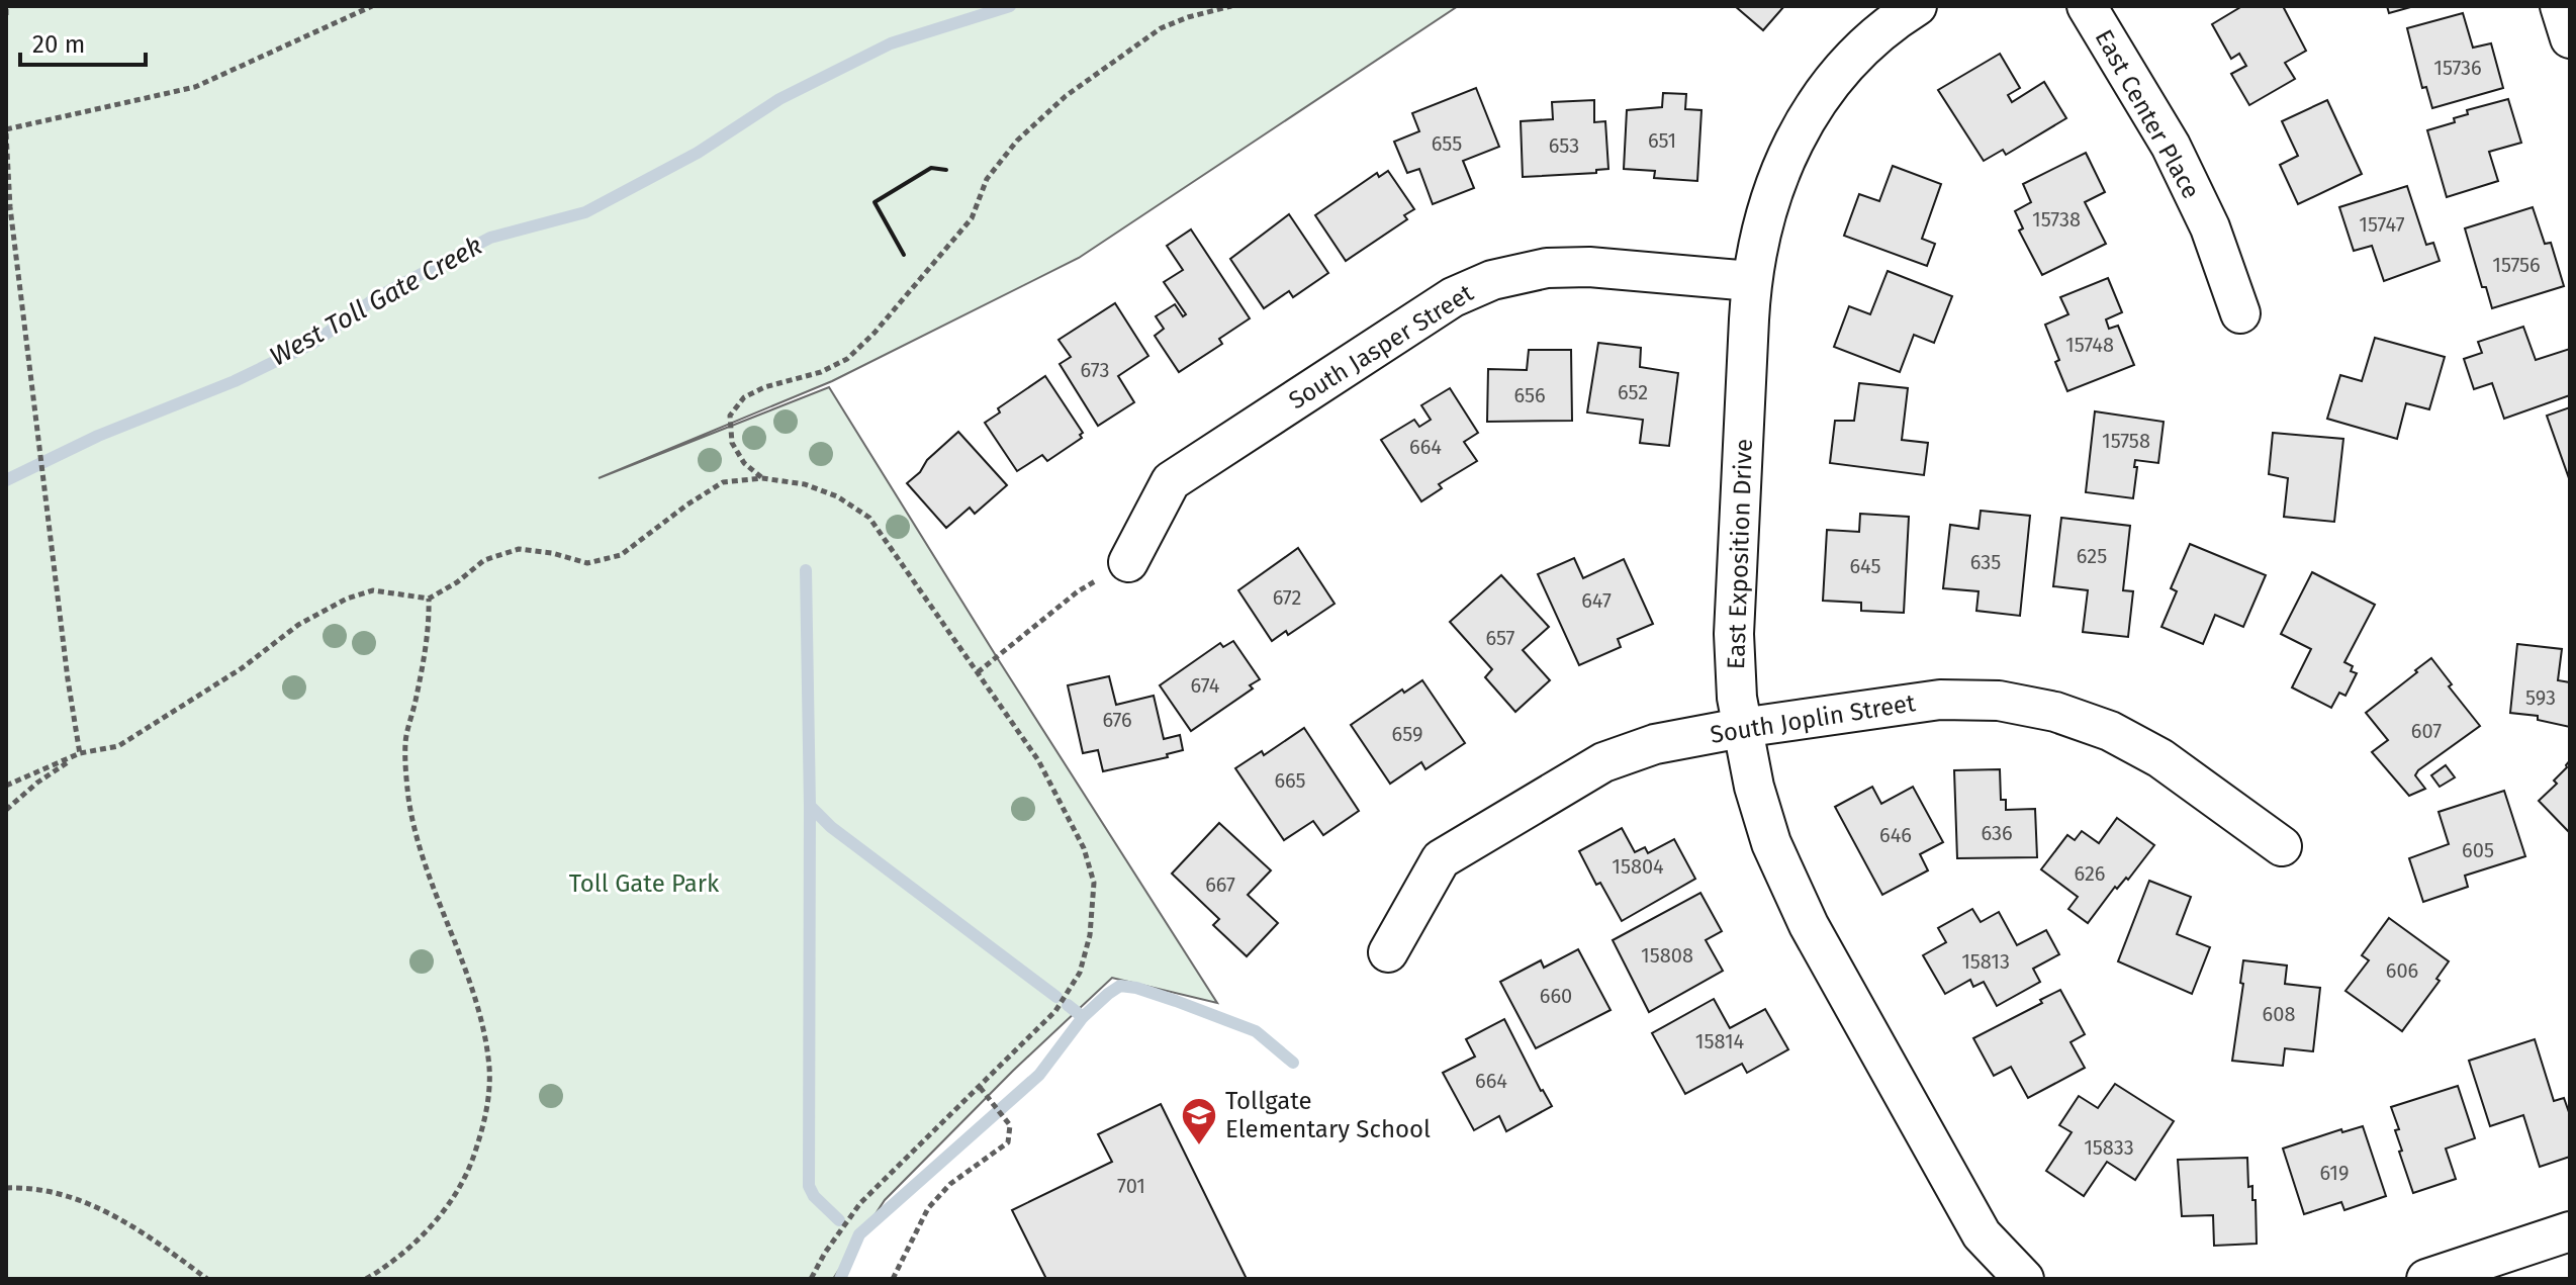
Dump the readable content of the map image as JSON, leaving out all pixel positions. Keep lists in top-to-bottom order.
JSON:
{
  "streets": {
    "street": [
      "East Center Place",
      "South Jasper Street",
      "East Exposition Drive",
      "South Joplin Street"
    ]
  },
  "crossings": [
    ["South Jasper Street", "East Exposition Drive"],
    ["East Exposition Drive", "South Joplin Street"]
  ],
  "water": ["West Toll Gate Creek"],
  "parks": ["Toll Gate Park"],
  "places": {
    "school or university": ["Tollgate Elementary School"]
  },
  "house_numbers": [
    "15736",
    "651",
    "655",
    "653",
    "15738",
    "15747",
    "15756",
    "15748",
    "673",
    "652",
    "656",
    "15758",
    "664",
    "625",
    "635",
    "645",
    "672",
    "647",
    "657",
    "674",
    "593",
    "676",
    "607",
    "659",
    "665",
    "636",
    "646",
    "605",
    "15804",
    "626",
    "667",
    "15808",
    "15813",
    "606",
    "660",
    "608",
    "15814",
    "664",
    "15833",
    "619",
    "701"
  ],
  "scale_bar": "20 m"
}
